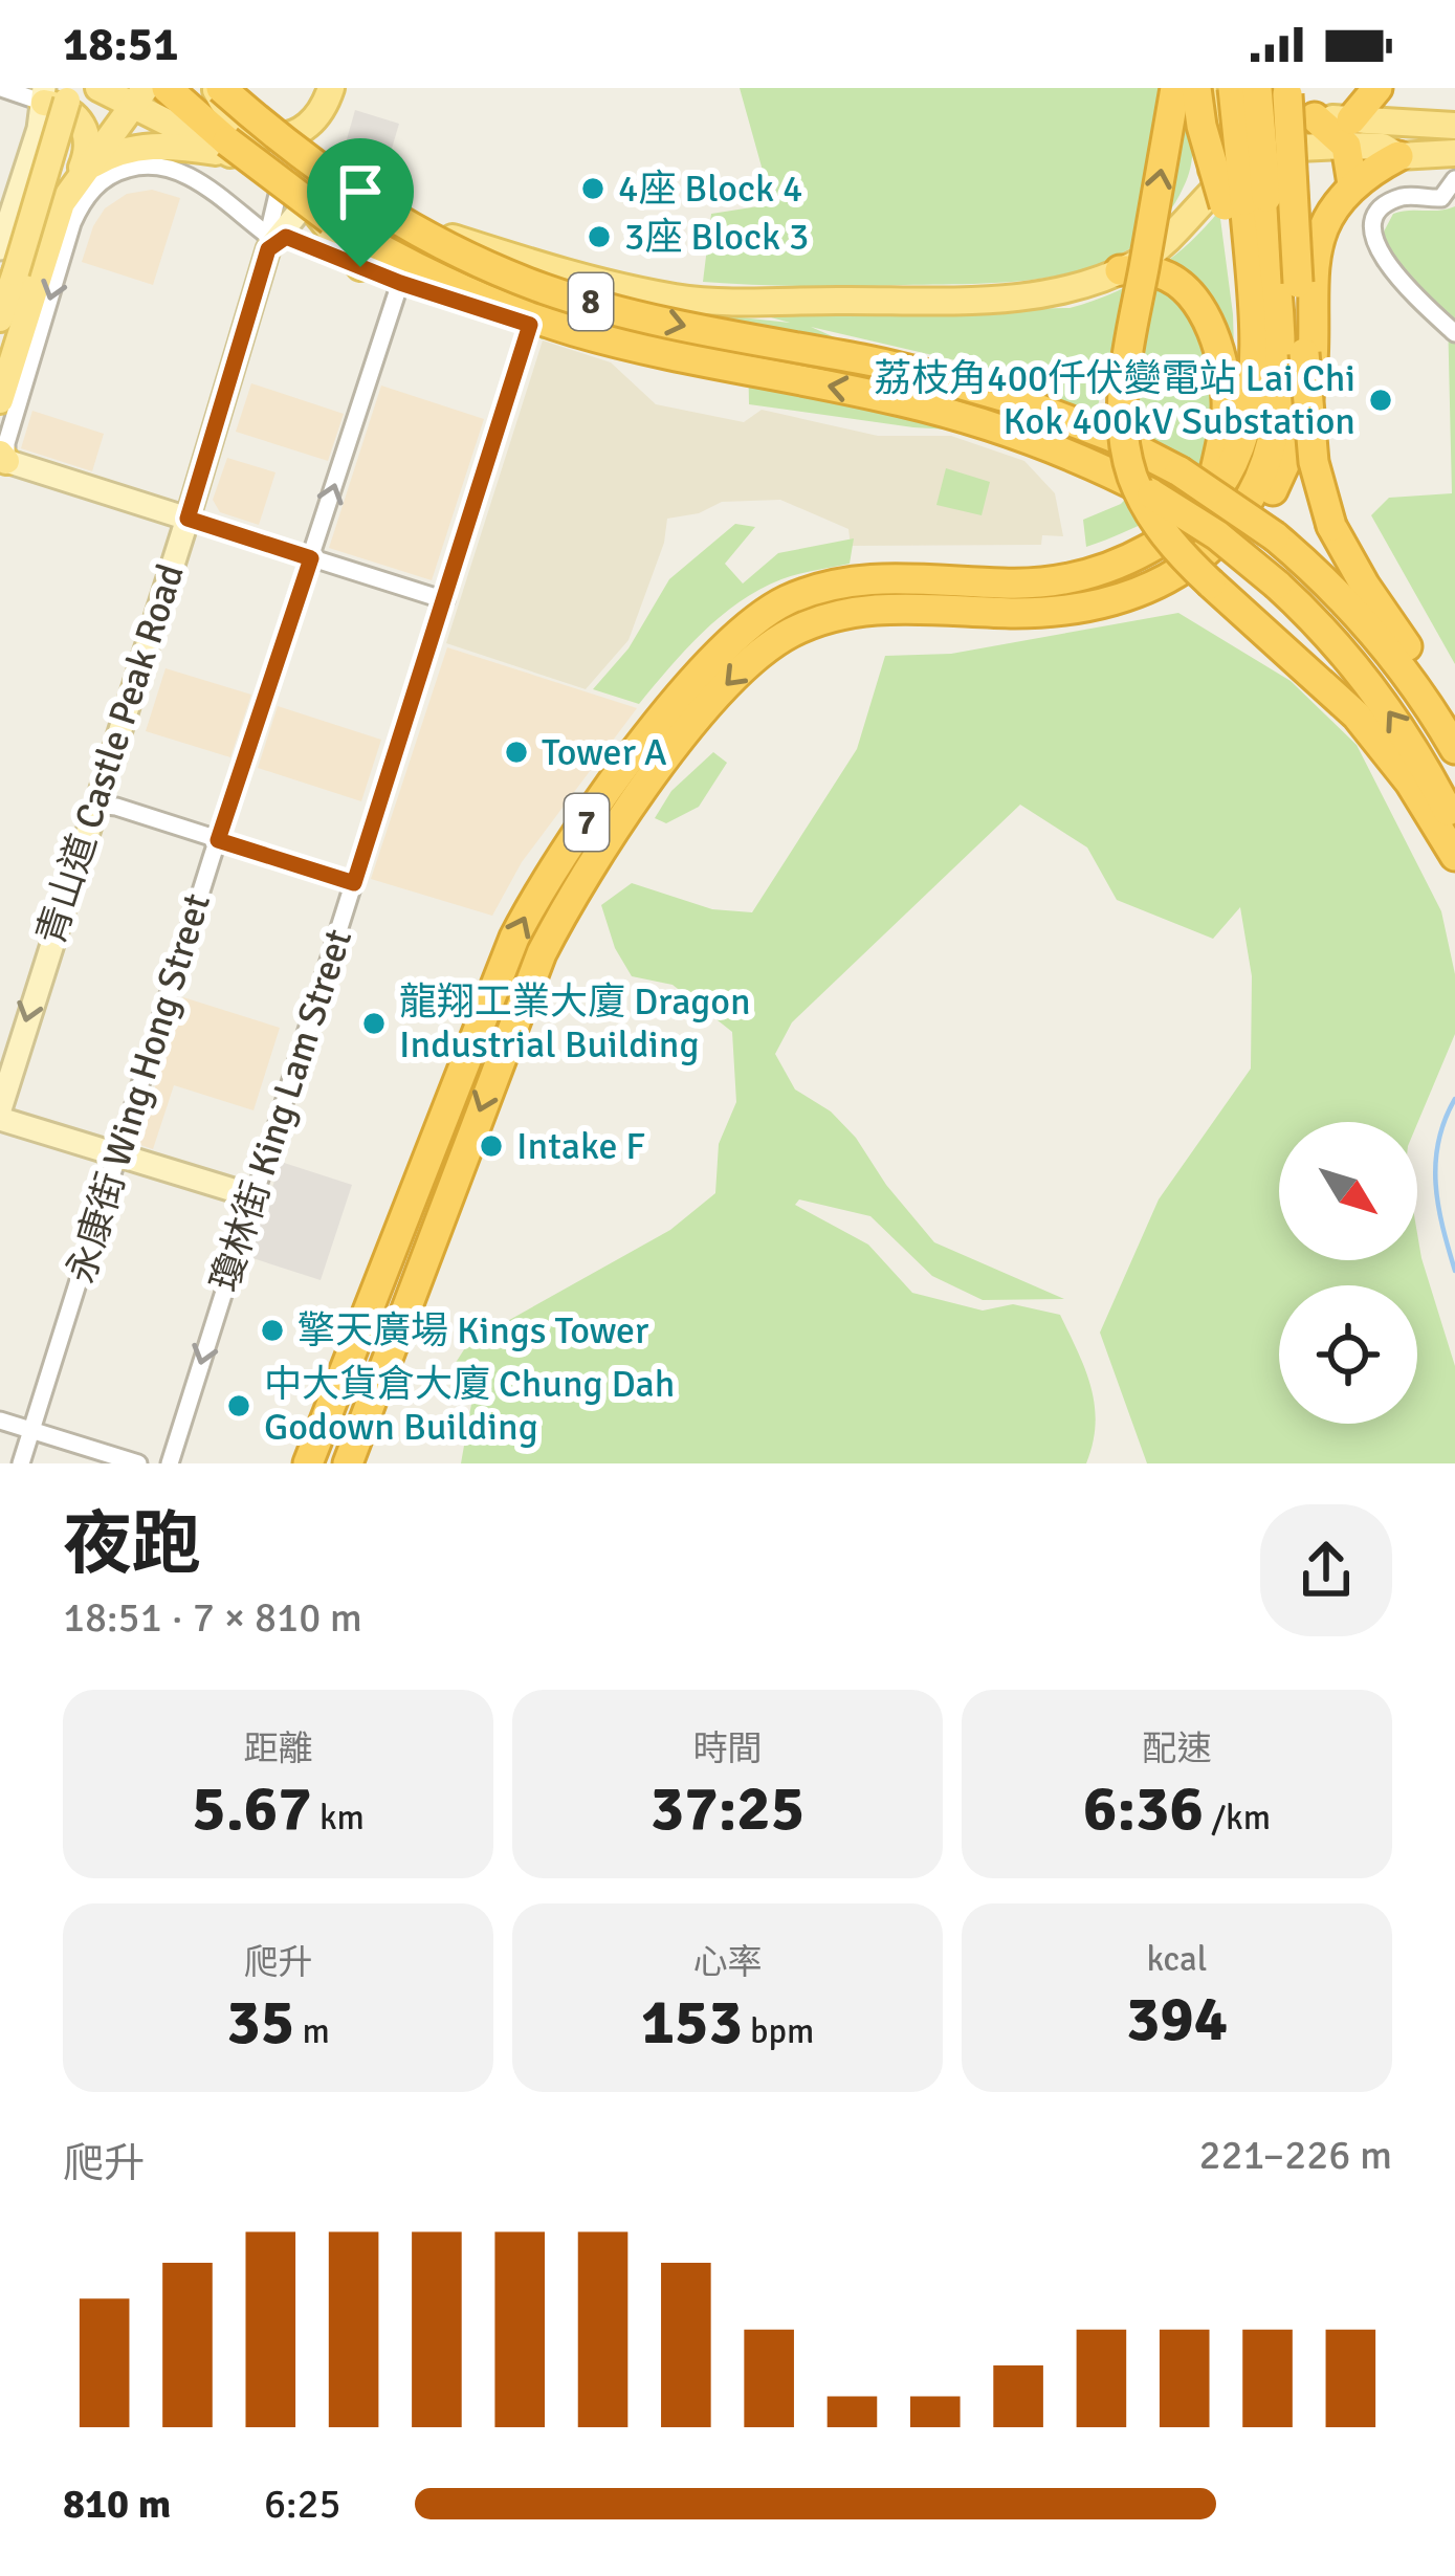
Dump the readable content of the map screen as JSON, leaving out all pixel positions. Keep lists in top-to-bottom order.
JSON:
{
  "streets": {
    "highway": ["8", "7"],
    "main road": ["青山道 Castle Peak Road"],
    "street": ["永康街 Wing Hong Street", "瓊林街 King Lam Street"]
  },
  "crossings": [
    ["永康街 Wing Hong Street", "瓊林街 King Lam Street"]
  ],
  "places": [
    "4座 Block 4",
    "3座 Block 3",
    "荔枝角400仟伏變電站 Lai Chi Kok 400kV Substation",
    "Tower A",
    "龍翔工業大廈 Dragon Industrial Building",
    "Intake F",
    "擎天廣場 Kings Tower",
    "中大貨倉大廈 Chung Dah Godown Building"
  ],
  "north": "bottom right",
  "page": {
    "status": "18:51",
    "heading": ["夜跑", "18:51 · 7 × 810 m"],
    "stats": [
      ["距離", "5.67 km"],
      ["時間", "37:25"],
      ["配速", "6:36 /km"],
      ["爬升", "35 m"],
      ["心率", "153 bpm"],
      ["kcal", "394"]
    ],
    "chart": ["爬升", "221–226 m"],
    "list": [
      {
        "name": "810 m",
        "note": "6:25"
      }
    ]
  }
}
